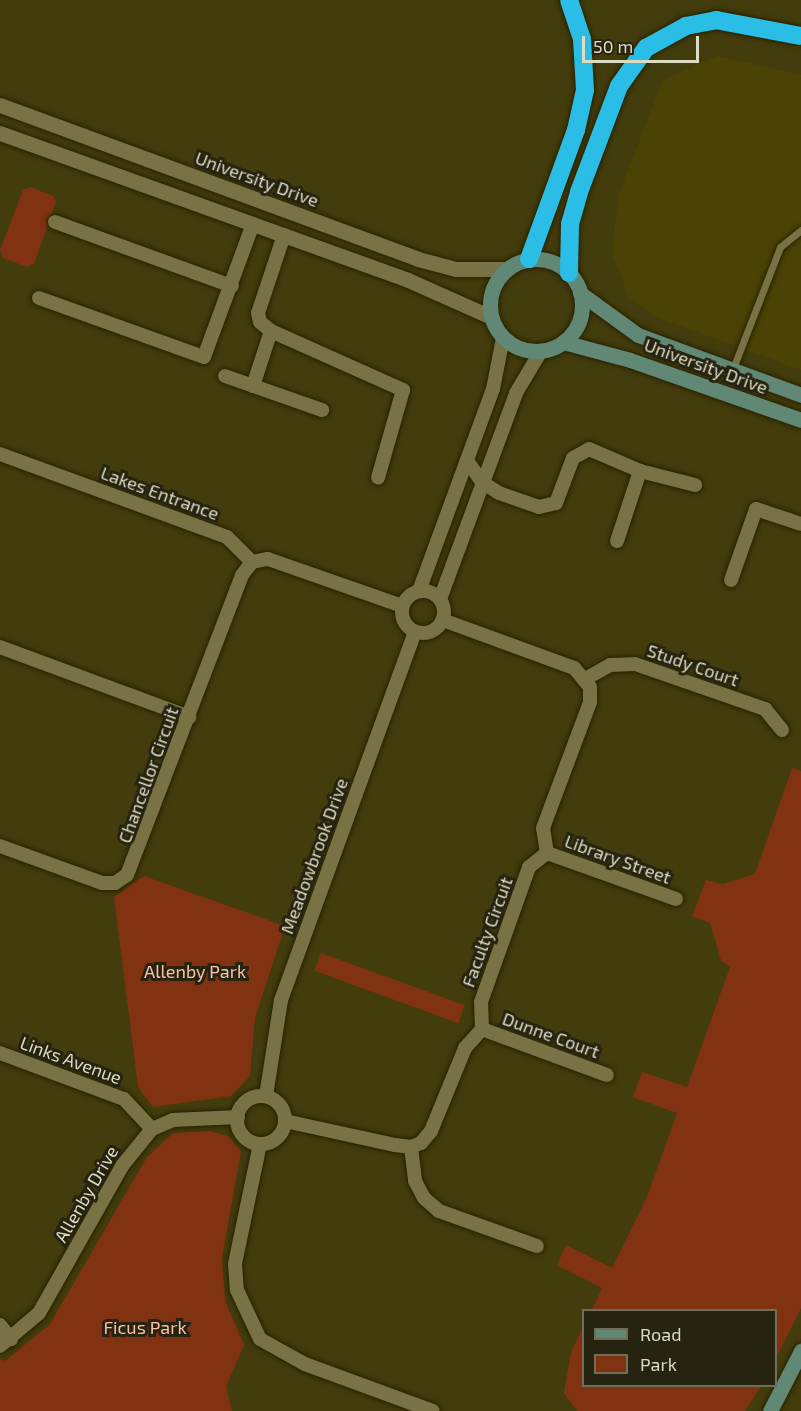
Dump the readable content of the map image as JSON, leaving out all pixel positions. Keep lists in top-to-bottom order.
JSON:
{
  "streets": {
    "main road": ["University Drive"],
    "street": [
      "Lakes Entrance",
      "Study Court",
      "Chancellor Circuit",
      "Meadowbrook Drive",
      "Library Street",
      "Faculty Circuit",
      "Dunne Court",
      "Links Avenue",
      "Allenby Drive"
    ]
  },
  "crossings": [
    ["Lakes Entrance", "Chancellor Circuit"],
    ["Library Street", "Faculty Circuit"],
    ["Faculty Circuit", "Dunne Court"],
    ["Links Avenue", "Allenby Drive"]
  ],
  "parks": ["Allenby Park", "Ficus Park"],
  "legend": ["Road", "Park"],
  "scale_bar": "50 m"
}
